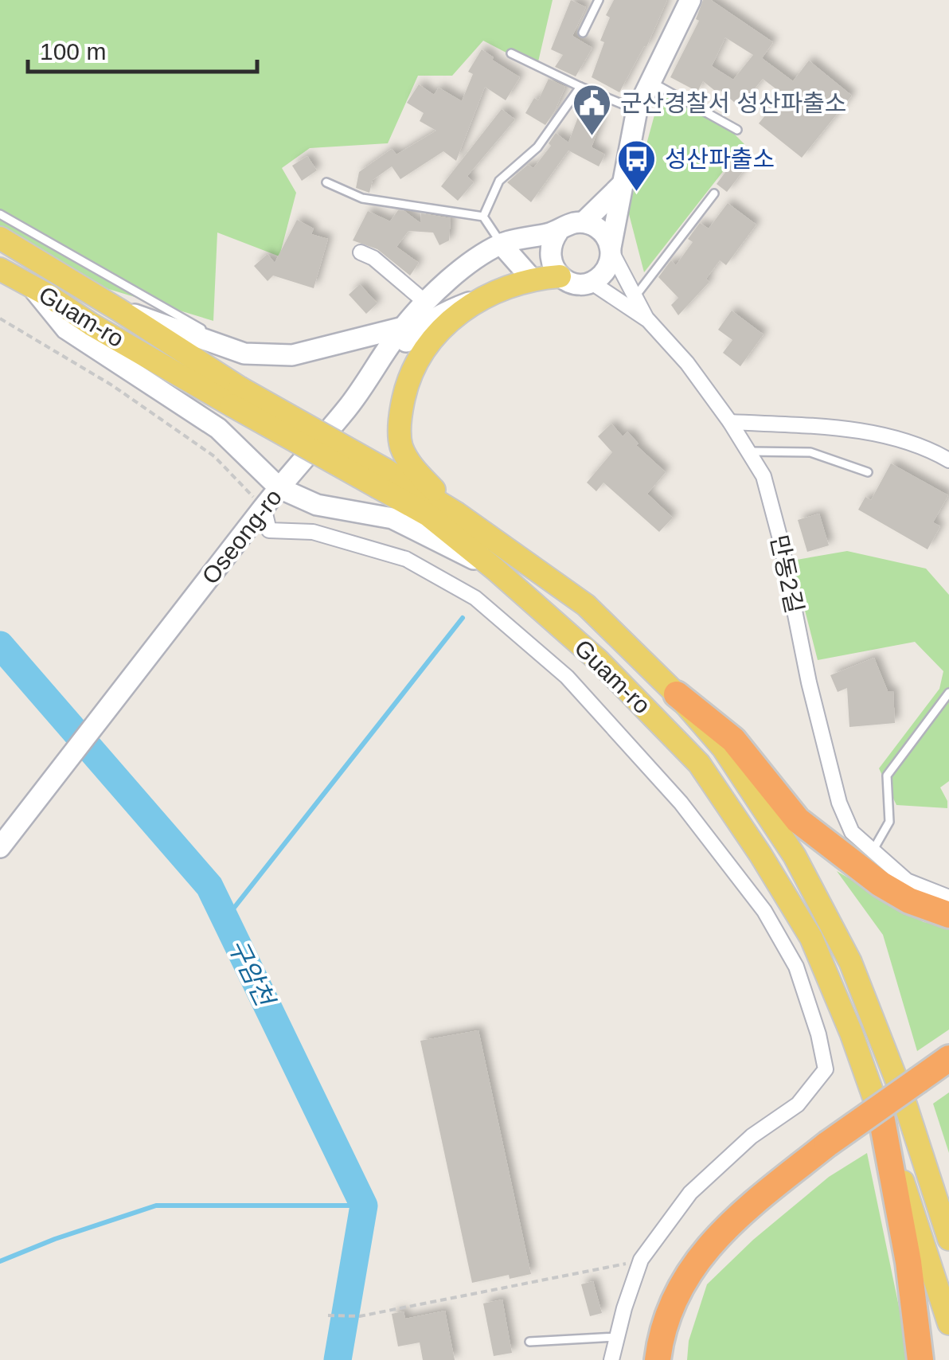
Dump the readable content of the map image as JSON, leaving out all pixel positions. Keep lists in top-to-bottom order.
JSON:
{
  "streets": {
    "main road": ["Guam-ro", "Oseong-ro"],
    "street": ["만동2길"]
  },
  "water": ["구암천"],
  "places": {
    "public building": ["군산경찰서 성산파출소"],
    "bus stop": ["성산파출소"]
  },
  "scale_bar": "100 m"
}
